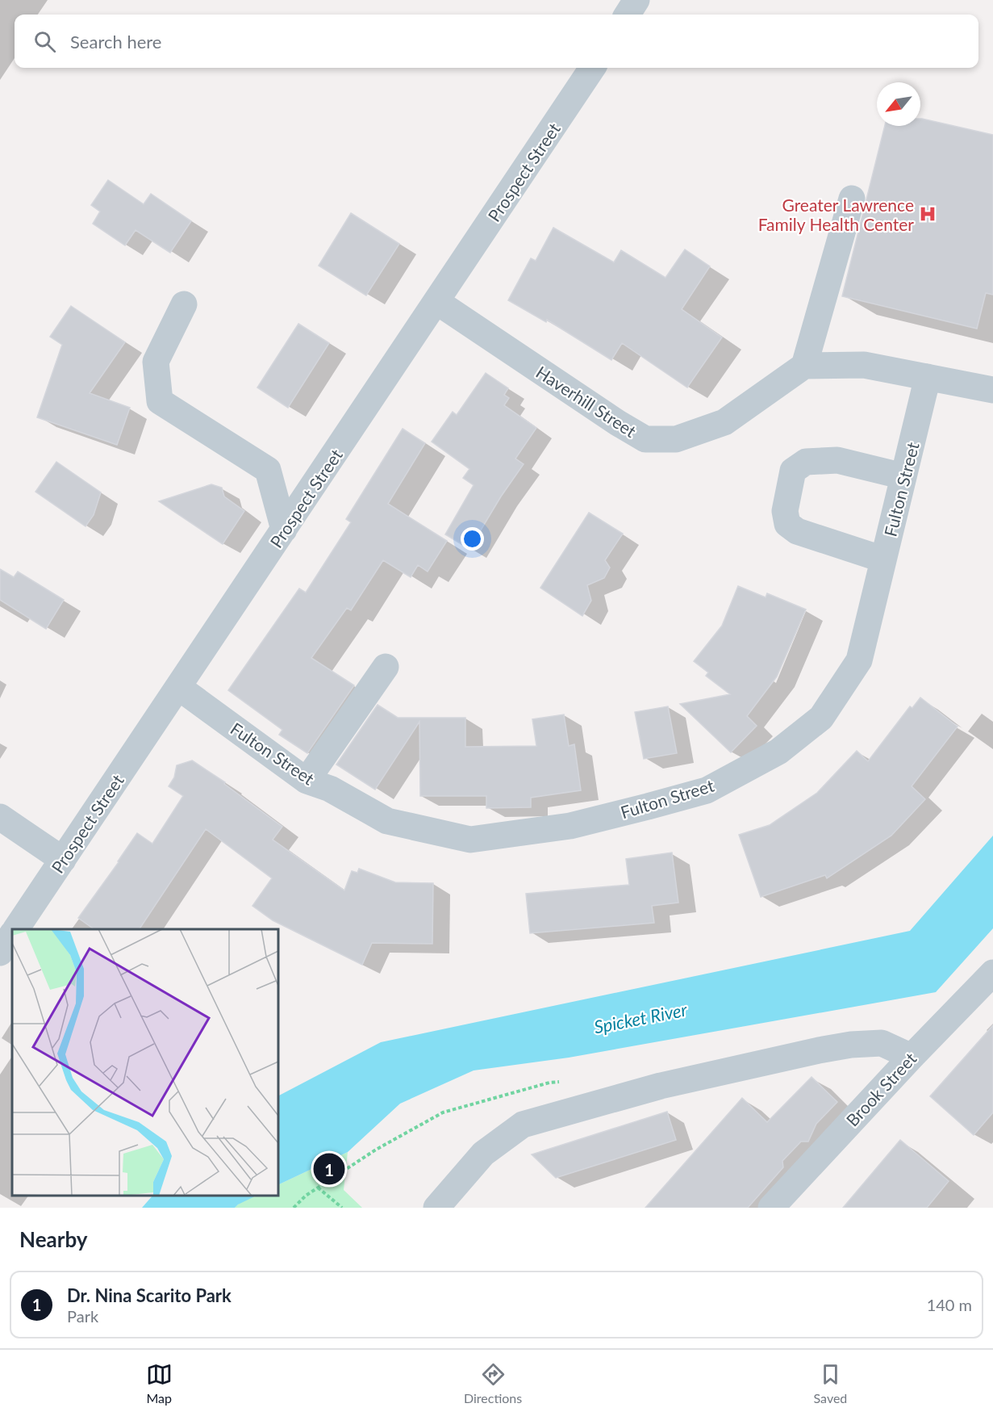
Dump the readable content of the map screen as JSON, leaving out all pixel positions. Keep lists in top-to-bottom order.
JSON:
{
  "streets": {
    "street": [
      "Prospect Street",
      "Haverhill Street",
      "Fulton Street",
      "Brook Street"
    ]
  },
  "crossings": [
    ["Prospect Street", "Haverhill Street"],
    ["Prospect Street", "Fulton Street"]
  ],
  "water": ["Spicket River"],
  "places": {
    "hospital": ["Greater Lawrence Family Health Center"]
  },
  "north": "bottom left",
  "page": {
    "search": "Search here",
    "pins": "1",
    "heading": "Nearby",
    "list": [
      {
        "mark": "1",
        "name": "Dr. Nina Scarito Park",
        "note": "Park",
        "value": "140 m"
      }
    ],
    "nav": ["Map", "Directions", "Saved"]
  }
}
